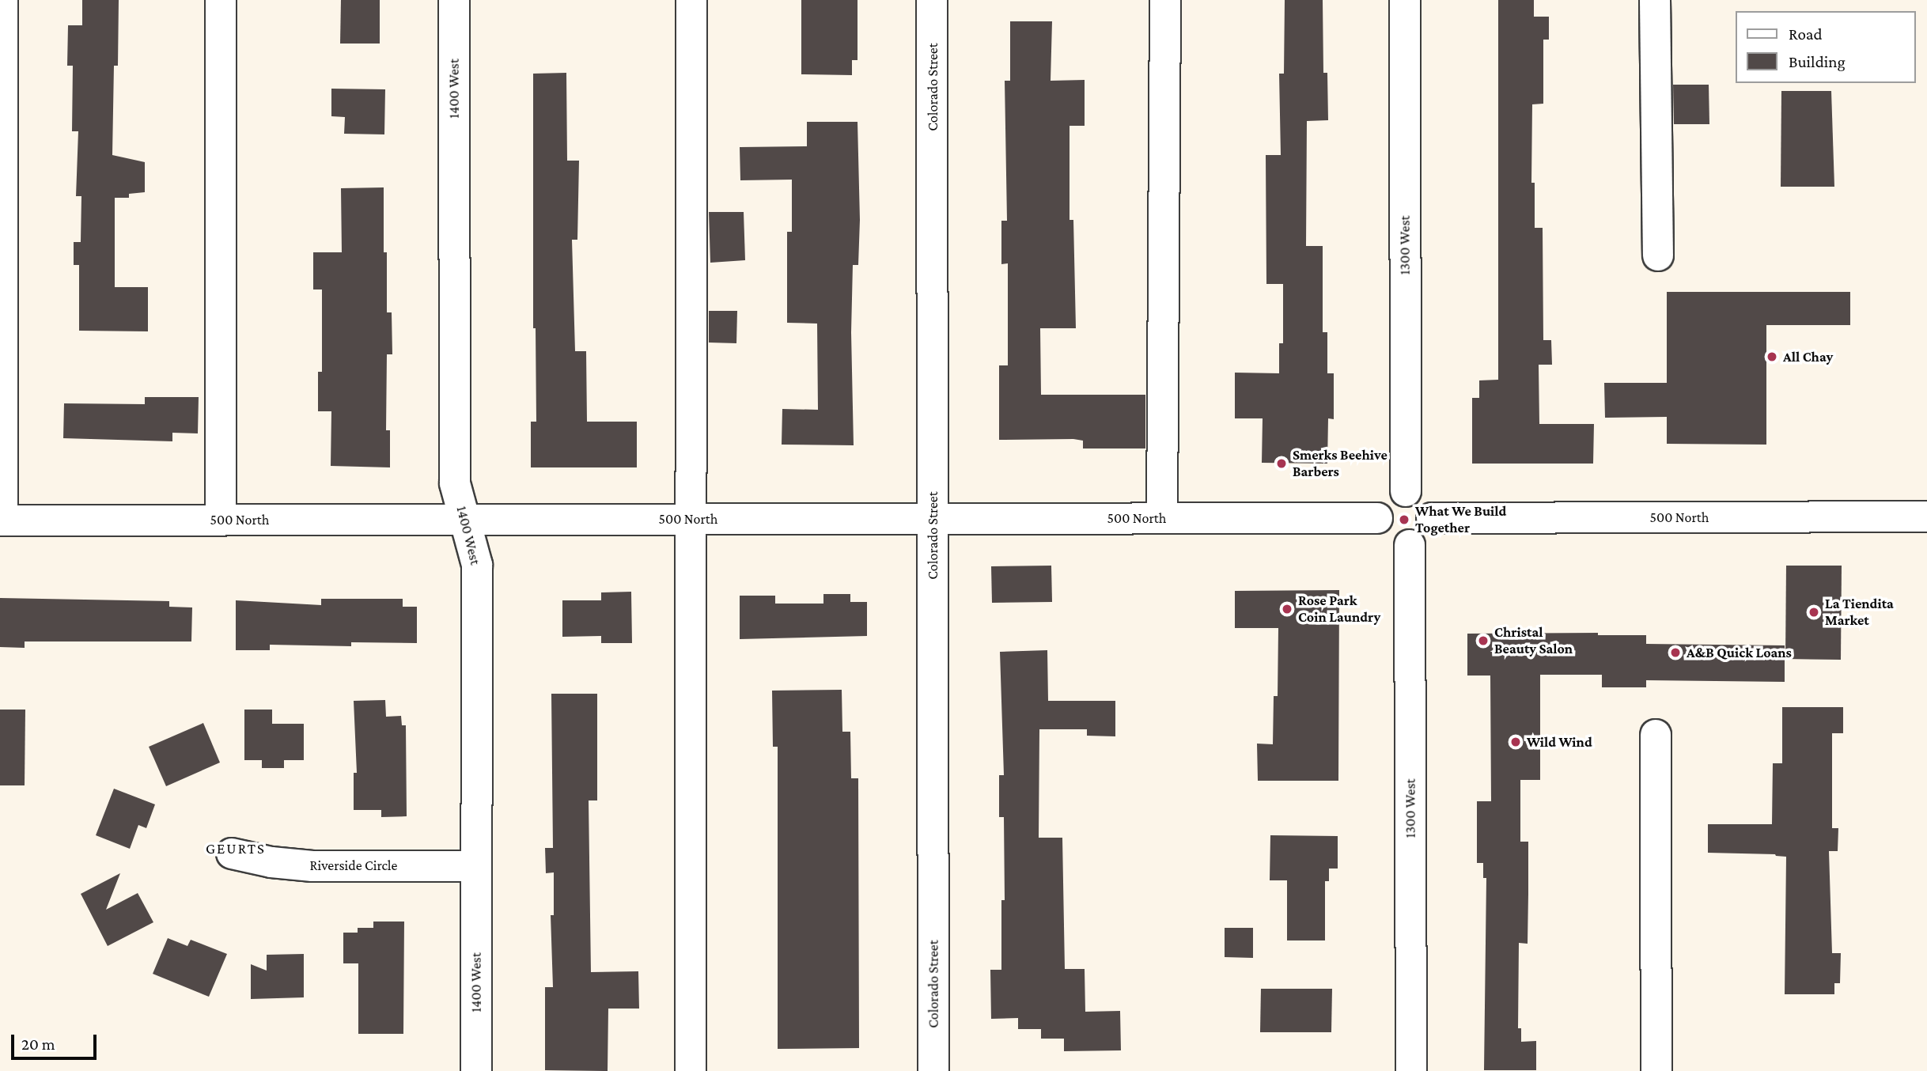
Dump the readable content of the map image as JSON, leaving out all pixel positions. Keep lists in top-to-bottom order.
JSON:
{
  "streets": {
    "street": [
      "Colorado Street",
      "1400 West",
      "1300 West",
      "500 North",
      "Riverside Circle"
    ]
  },
  "crossings": [
    ["Colorado Street", "500 North"],
    ["1400 West", "500 North"],
    ["1400 West", "Riverside Circle"],
    ["1300 West", "500 North"]
  ],
  "districts": ["GEURTS"],
  "places": [
    "All Chay",
    "Smerks Beehive Barbers",
    "What We Build Together",
    "Rose Park Coin Laundry",
    "La Tiendita Market",
    "Christal Beauty Salon",
    "A&B Quick Loans",
    "Wild Wind"
  ],
  "legend": ["Road", "Building"],
  "scale_bar": "20 m"
}
